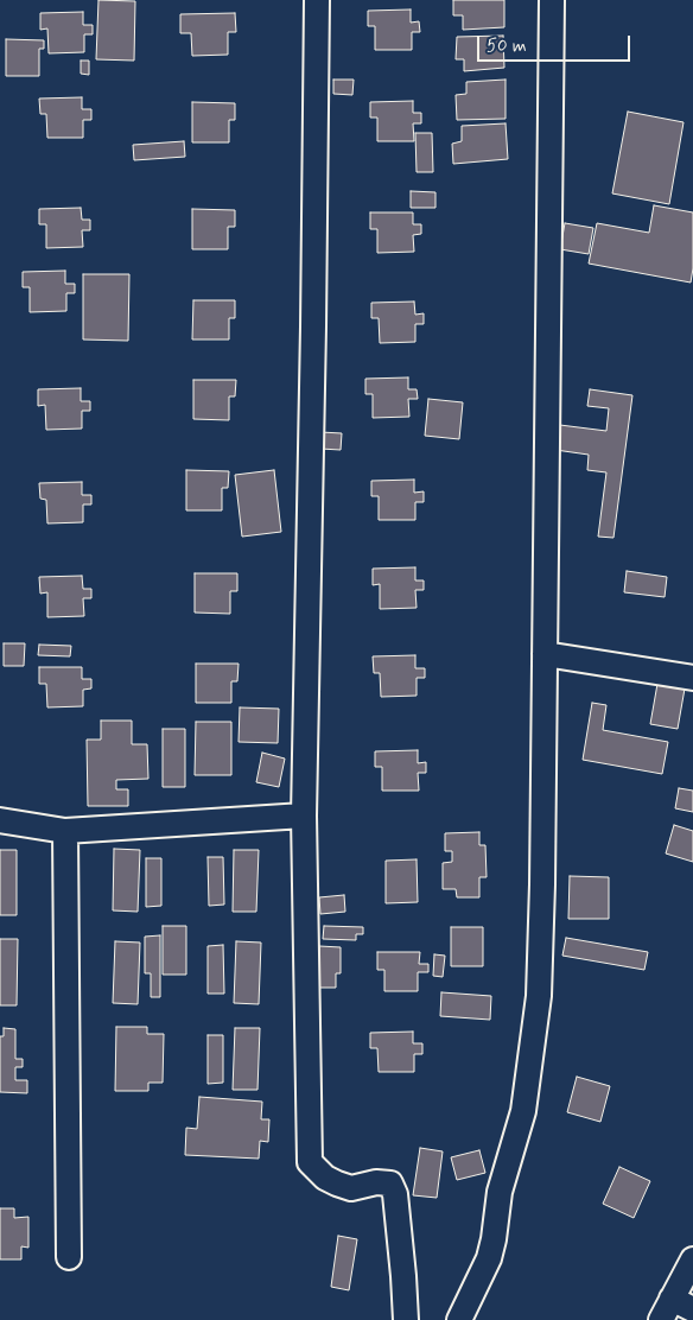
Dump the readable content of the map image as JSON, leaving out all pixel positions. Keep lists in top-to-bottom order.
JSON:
{
  "scale_bar": "50 m"
}
